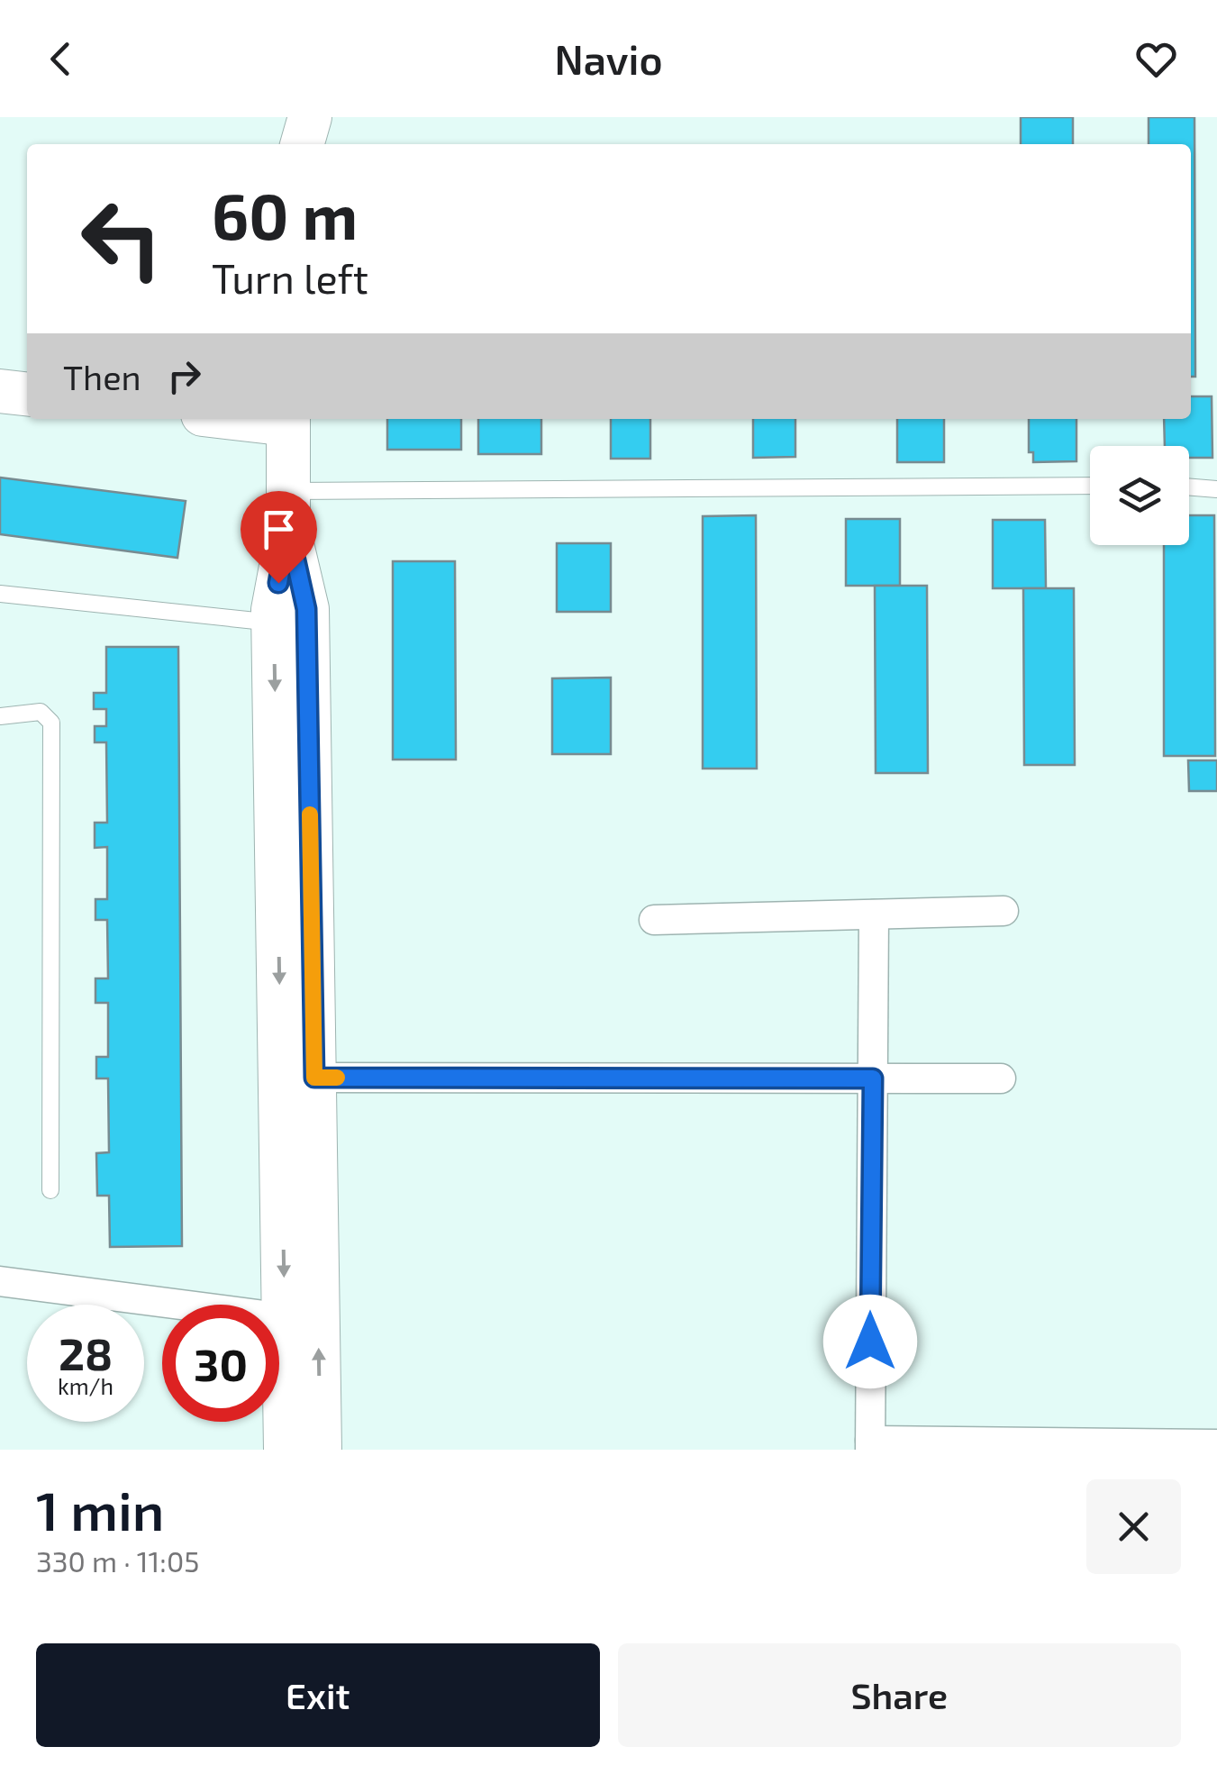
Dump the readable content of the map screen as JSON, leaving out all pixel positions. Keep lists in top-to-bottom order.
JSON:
{
  "page": {
    "header": "Navio",
    "turn": ["60 m", "Turn left"],
    "then": "Then",
    "speed": "28 km/h",
    "limit": "30",
    "heading": ["1 min", "330 m · 11:05"],
    "buttons": ["Exit", "Share"]
  }
}
